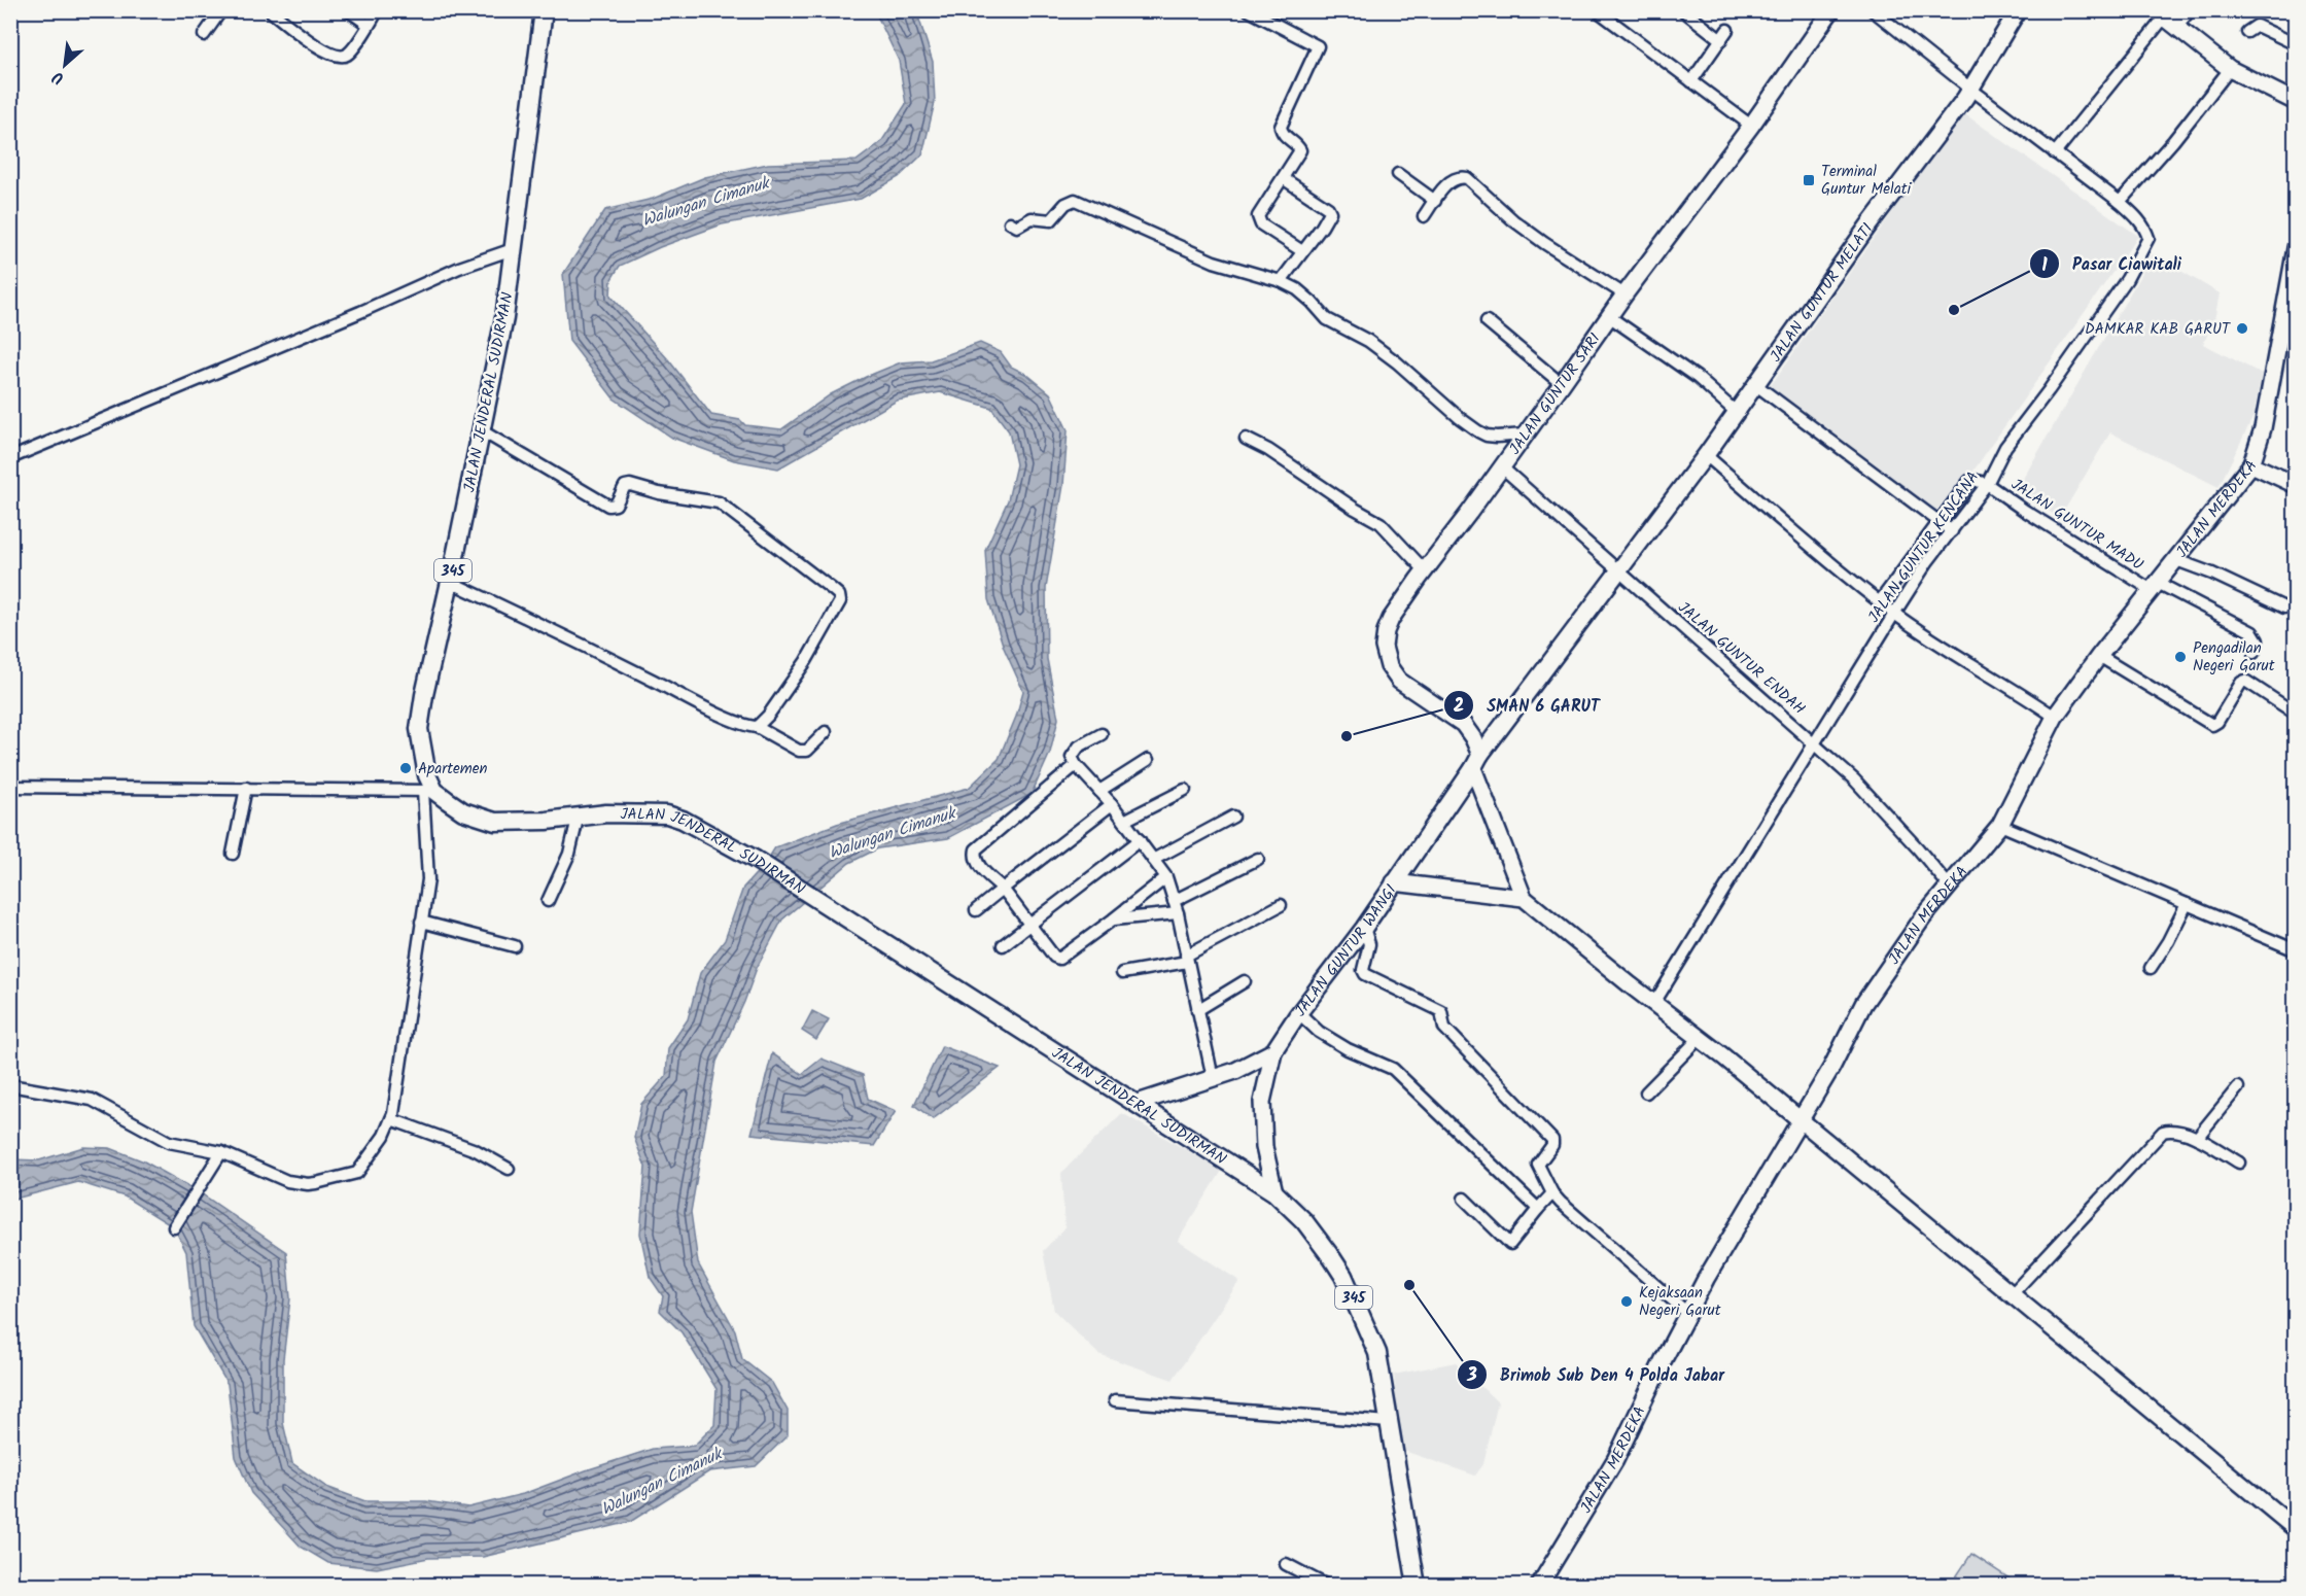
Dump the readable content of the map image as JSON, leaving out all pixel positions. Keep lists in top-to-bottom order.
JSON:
{
  "streets": {
    "main road": ["JALAN JENDERAL SUDIRMAN", "345"],
    "street": [
      "JALAN GUNTUR MELATI",
      "JALAN GUNTUR SARI",
      "JALAN MERDEKA",
      "JALAN GUNTUR MADU",
      "JALAN GUNTUR KENCANA",
      "JALAN GUNTUR ENDAH",
      "JALAN GUNTUR WANGI"
    ]
  },
  "crossings": [
    ["JALAN GUNTUR MELATI", "JALAN GUNTUR SARI"],
    ["JALAN GUNTUR MELATI", "JALAN GUNTUR KENCANA"],
    ["JALAN GUNTUR MELATI", "JALAN GUNTUR ENDAH"],
    ["JALAN GUNTUR MELATI", "JALAN GUNTUR WANGI"],
    ["JALAN JENDERAL SUDIRMAN", "JALAN GUNTUR WANGI"],
    ["JALAN GUNTUR SARI", "JALAN GUNTUR ENDAH"],
    ["JALAN GUNTUR SARI", "JALAN GUNTUR WANGI"],
    ["JALAN MERDEKA", "JALAN GUNTUR MADU"],
    ["JALAN MERDEKA", "JALAN GUNTUR ENDAH"],
    ["JALAN GUNTUR MADU", "JALAN GUNTUR KENCANA"],
    ["JALAN GUNTUR KENCANA", "JALAN GUNTUR ENDAH"]
  ],
  "water": ["Walungan Cimanuk"],
  "places": {
    "transit": ["Terminal Guntur Melati"],
    "other": [
      "Pasar Ciawitali",
      "DAMKAR KAB GARUT",
      "Pengadilan Negeri Garut",
      "SMAN 6 GARUT",
      "Apartemen",
      "Brimob Sub Den 4 Polda Jabar",
      "Kejaksaan Negeri Garut"
    ]
  },
  "north": "bottom left"
}
